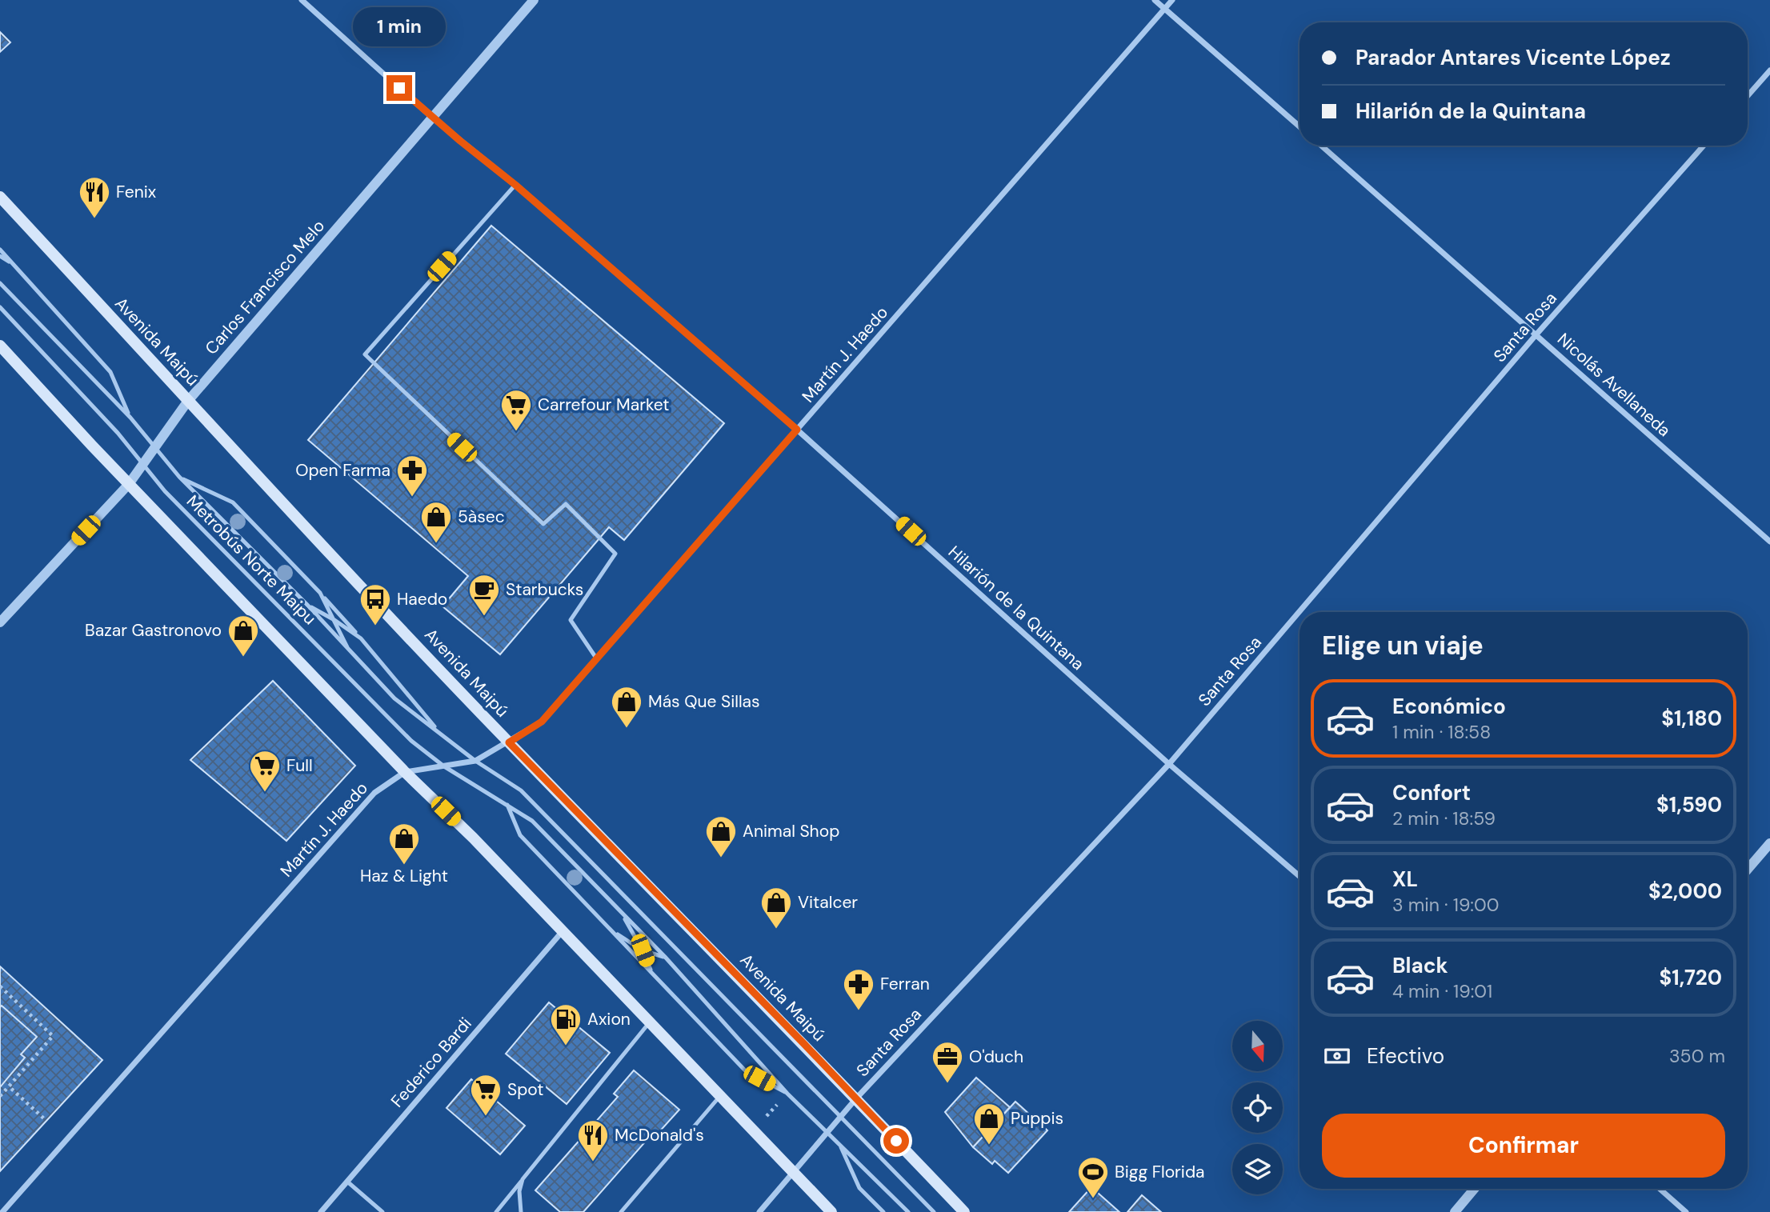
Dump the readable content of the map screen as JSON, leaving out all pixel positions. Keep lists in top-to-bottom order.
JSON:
{
  "streets": {
    "main road": ["Avenida Maipú"],
    "street": [
      "Carlos Francisco Melo",
      "Santa Rosa",
      "Martín J. Haedo",
      "Nicolás Avellaneda",
      "Hilarión de la Quintana",
      "Federico Bardi"
    ],
    "lane": ["Metrobús Norte Maipu"]
  },
  "crossings": [
    ["Carlos Francisco Melo", "Avenida Maipú"],
    ["Carlos Francisco Melo", "Metrobús Norte Maipu"],
    ["Carlos Francisco Melo", "Hilarión de la Quintana"],
    ["Santa Rosa", "Avenida Maipú"],
    ["Santa Rosa", "Nicolás Avellaneda"],
    ["Santa Rosa", "Metrobús Norte Maipu"],
    ["Santa Rosa", "Hilarión de la Quintana"],
    ["Avenida Maipú", "Martín J. Haedo"],
    ["Martín J. Haedo", "Metrobús Norte Maipu"],
    ["Martín J. Haedo", "Hilarión de la Quintana"]
  ],
  "places": {
    "restaurant": ["Fenix", "McDonald's"],
    "supermarket": ["Carrefour Market", "Full", "Spot"],
    "pharmacy": ["Open Farma", "Ferran"],
    "shop": [
      "5àsec",
      "Bazar Gastronovo",
      "Más Que Sillas",
      "Animal Shop",
      "Haz & Light",
      "Vitalcer",
      "Puppis"
    ],
    "cafe": ["Starbucks"],
    "bus stop": ["Haedo"],
    "fuel station": ["Axion"],
    "office": ["O'duch"],
    "sports": ["Bigg Florida"]
  },
  "north": "bottom",
  "page": {
    "bubble": "1 min",
    "banner": ["Parador Antares Vicente López", "Hilarión de la Quintana"],
    "heading": "Elige un viaje",
    "list": [
      {
        "name": "Económico",
        "note": "1 min · 18:58",
        "value": "$1,180"
      },
      {
        "name": "Confort",
        "note": "2 min · 18:59",
        "value": "$1,590"
      },
      {
        "name": "XL",
        "note": "3 min · 19:00",
        "value": "$2,000"
      },
      {
        "name": "Black",
        "note": "4 min · 19:01",
        "value": "$1,720"
      }
    ],
    "pay": ["Efectivo", "350 m"],
    "buttons": "Confirmar"
  }
}
